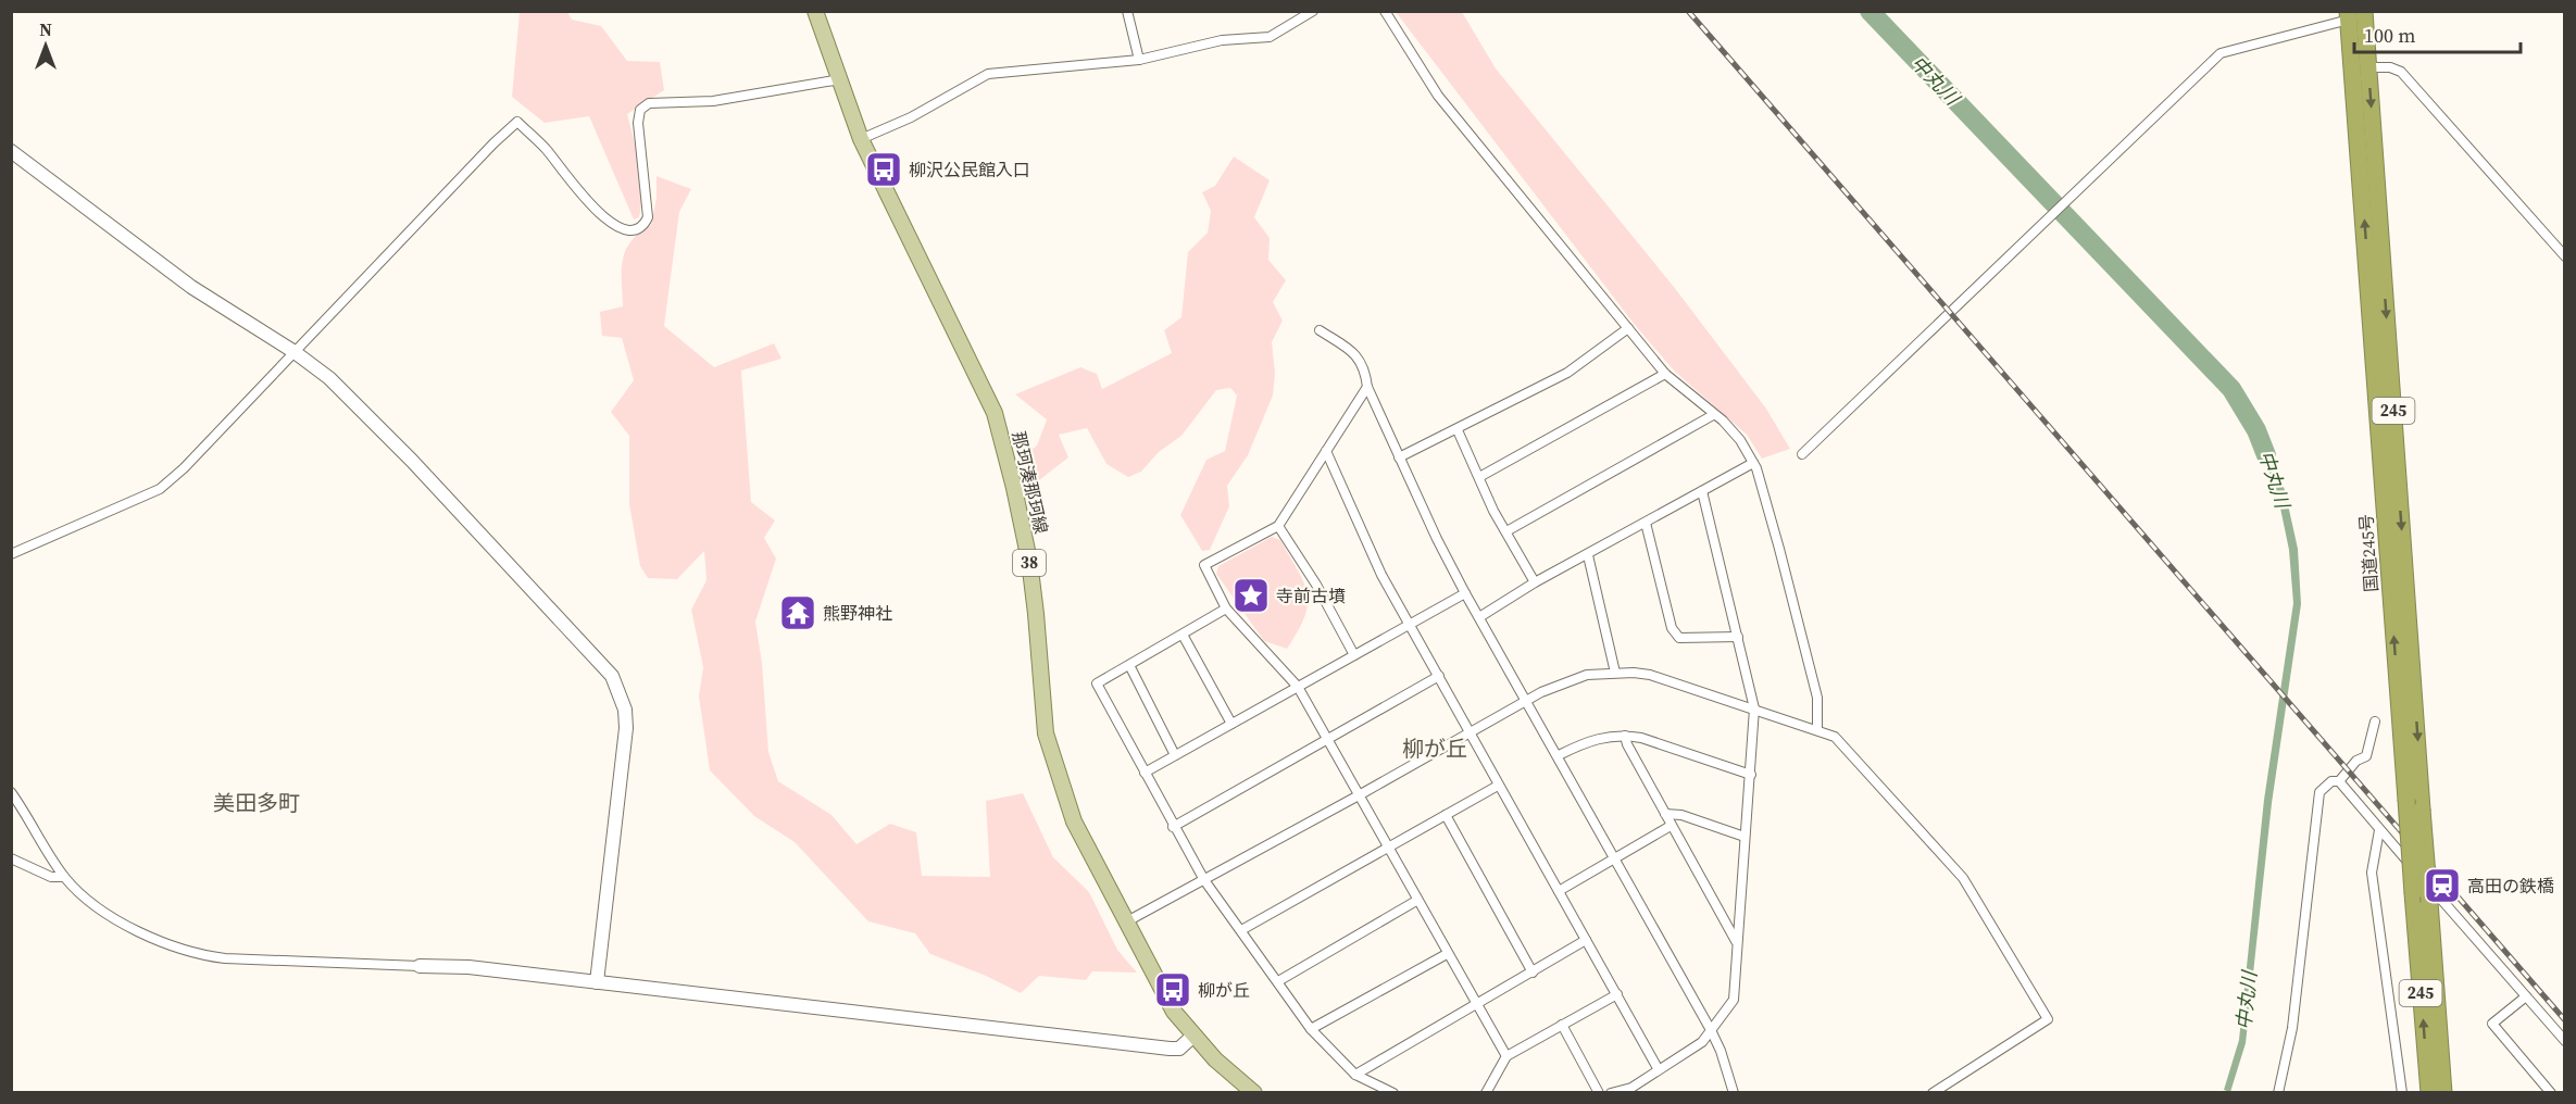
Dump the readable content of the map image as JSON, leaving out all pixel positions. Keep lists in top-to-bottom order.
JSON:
{
  "streets": {
    "highway": ["245", "国道245号"],
    "main road": ["那珂湊那珂線", "38"]
  },
  "districts": ["柳が丘", "美田多町"],
  "water": ["中丸川"],
  "places": {
    "bus stop": ["柳沢公民館入口", "柳が丘"],
    "place": ["寺前古墳"],
    "temple": ["熊野神社"],
    "station": ["高田の鉄橋"]
  },
  "scale_bar": "100 m",
  "north": "top"
}
